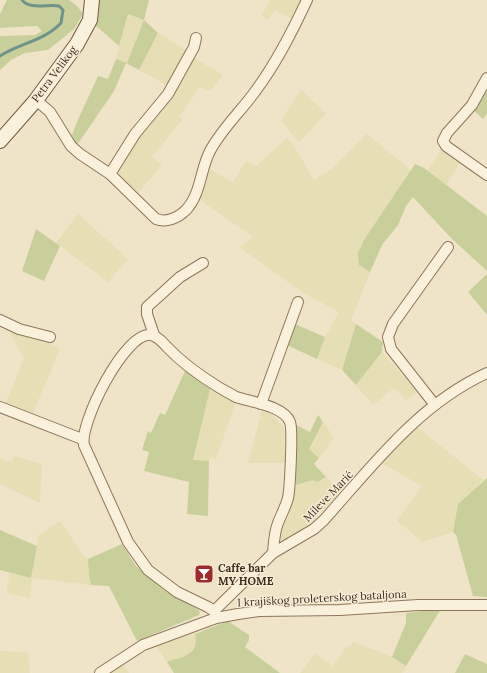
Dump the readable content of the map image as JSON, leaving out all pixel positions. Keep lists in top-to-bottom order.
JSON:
{
  "streets": {
    "street": ["Petra Velikog", "Mileve Marić", "I krajiškog proleterskog bataljona"]
  },
  "crossings": [
    ["Mileve Marić", "I krajiškog proleterskog bataljona"]
  ],
  "places": {
    "bar": ["Caffe bar MY HOME"]
  }
}
